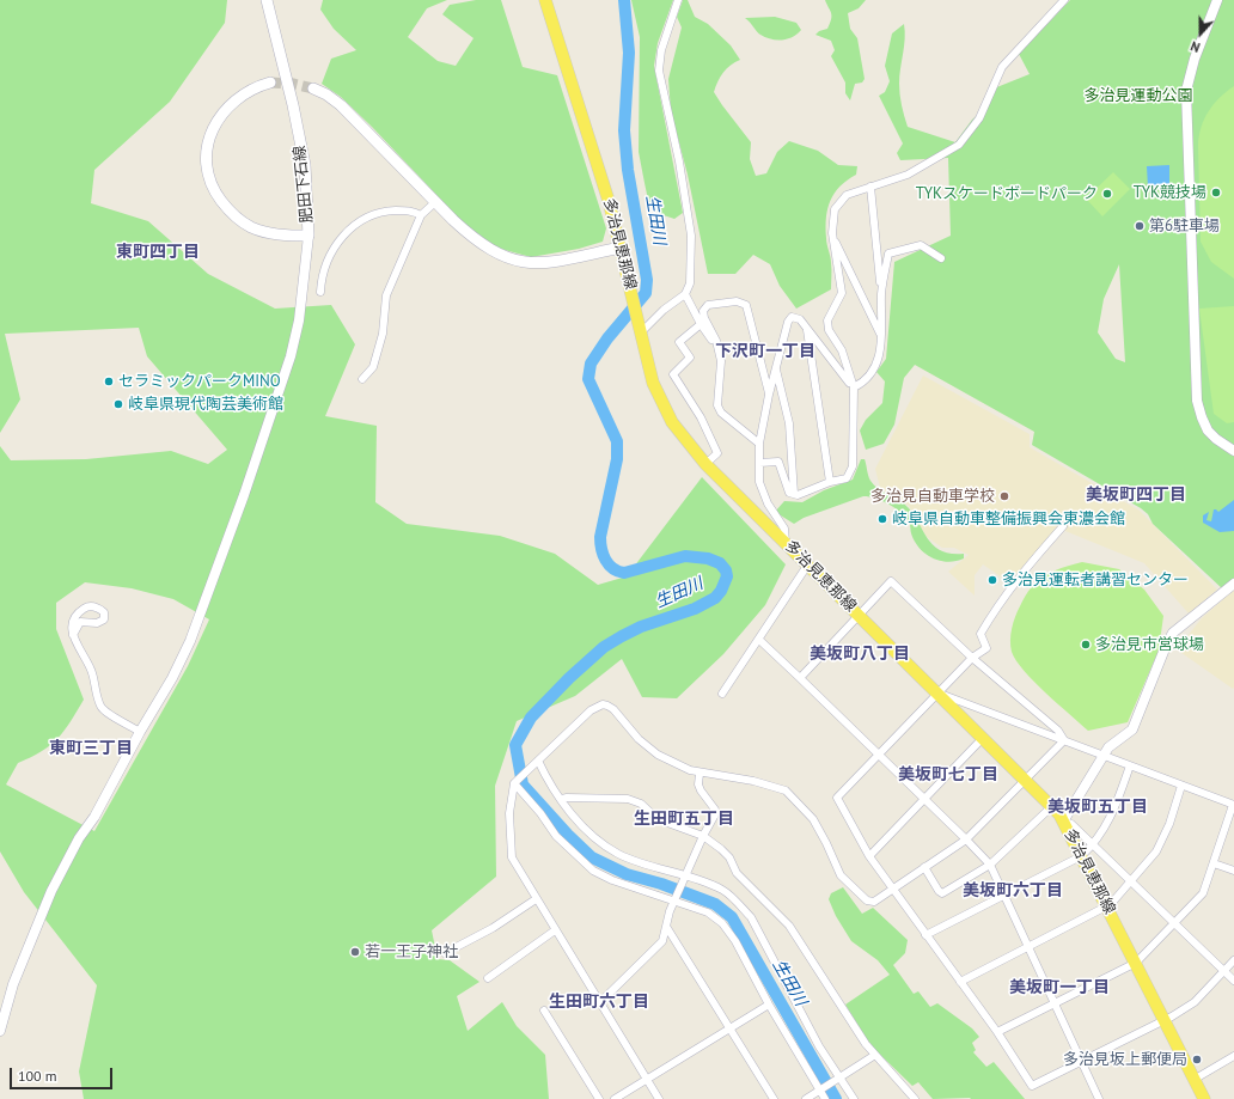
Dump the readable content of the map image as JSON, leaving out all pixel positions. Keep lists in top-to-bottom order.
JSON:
{
  "streets": {
    "main road": ["肥田下石線", "多治見恵那線"]
  },
  "districts": [
    "東町四丁目",
    "下沢町一丁目",
    "美坂町四丁目",
    "美坂町八丁目",
    "東町三丁目",
    "美坂町七丁目",
    "美坂町五丁目",
    "生田町五丁目",
    "美坂町六丁目",
    "美坂町一丁目",
    "生田町六丁目"
  ],
  "water": ["生田川"],
  "parks": ["多治見運動公園"],
  "places": [
    "TYK競技場",
    "TYKスケードボードパーク",
    "第6駐車場",
    "セラミックパークMINO",
    "岐阜県現代陶芸美術館",
    "多治見自動車学校",
    "岐阜県自動車整備振興会東濃会館",
    "多治見運転者講習センター",
    "多治見市営球場",
    "若一王子神社",
    "多治見坂上郵便局"
  ],
  "scale_bar": "100 m",
  "north": "bottom"
}
